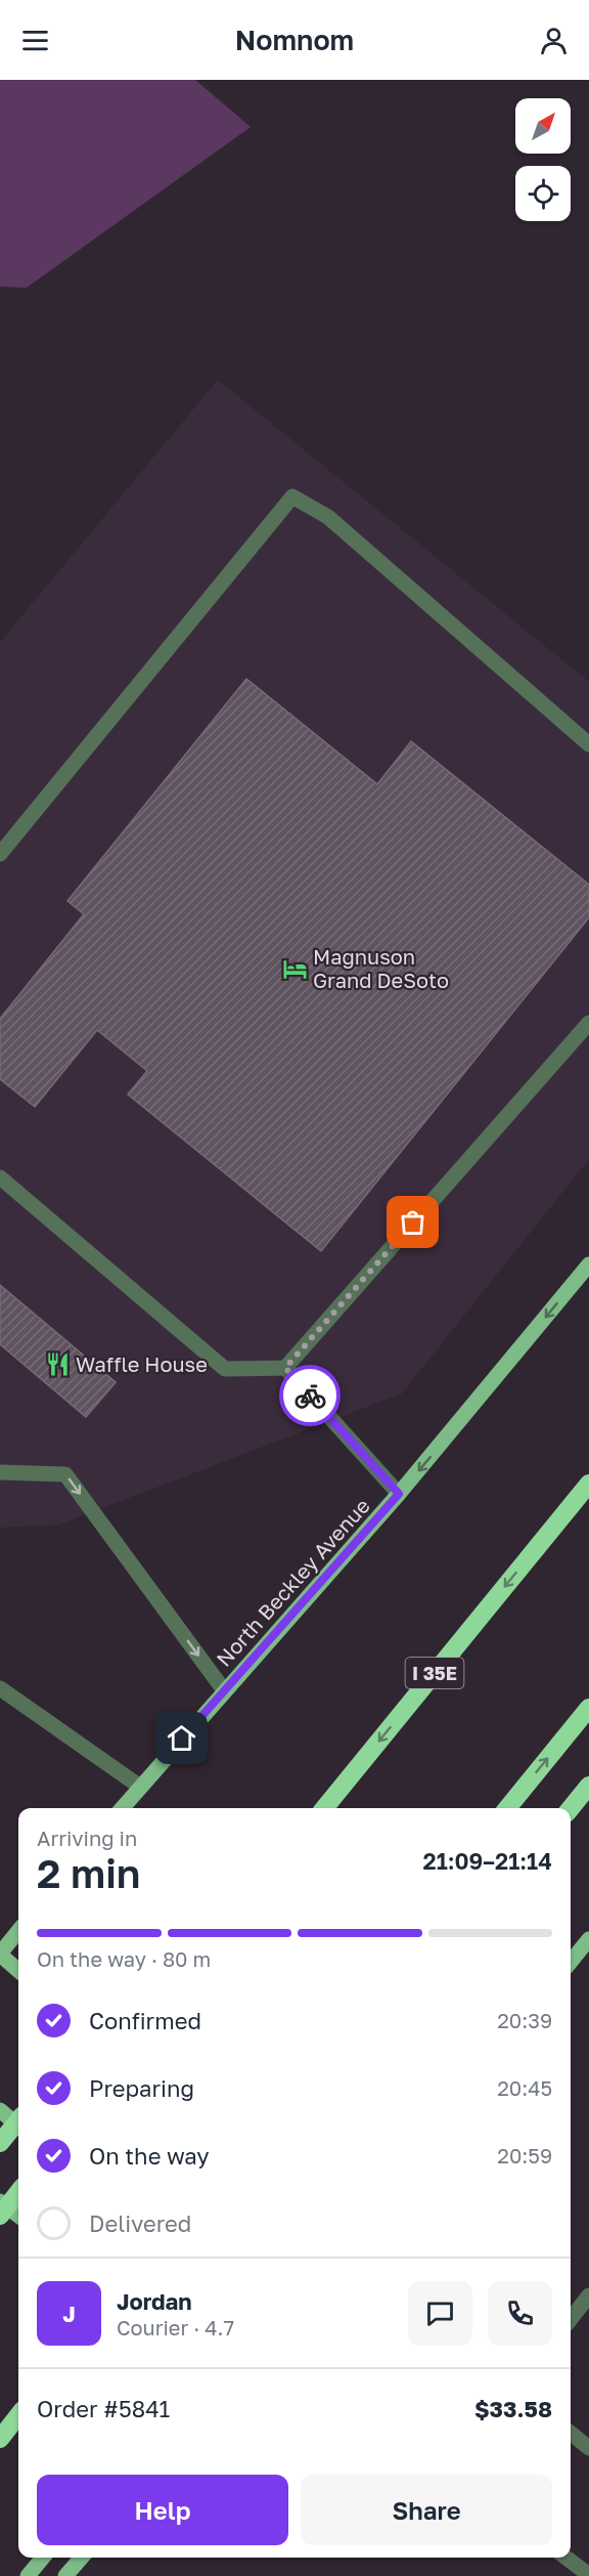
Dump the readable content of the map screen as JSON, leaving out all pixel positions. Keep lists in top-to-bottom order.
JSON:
{
  "streets": {
    "highway": ["I 35E"],
    "main road": ["North Beckley Avenue"]
  },
  "one_way": ["North Beckley Avenue"],
  "places": {
    "hotel": ["Magnuson Grand DeSoto"],
    "restaurant": ["Waffle House"]
  },
  "north": "top right",
  "page": {
    "header": "Nomnom",
    "heading": ["2 min", "Arriving in", "21:09–21:14"],
    "panel": [
      "Jordan",
      "Courier · 4.7",
      "Order #5841",
      "$33.58"
    ],
    "bar": "On the way · 80 m",
    "list": [
      ["Confirmed", "20:39"],
      ["Preparing", "20:45"],
      ["On the way", "20:59"],
      "Delivered"
    ],
    "round": "J",
    "buttons": ["Help", "Share"]
  }
}
